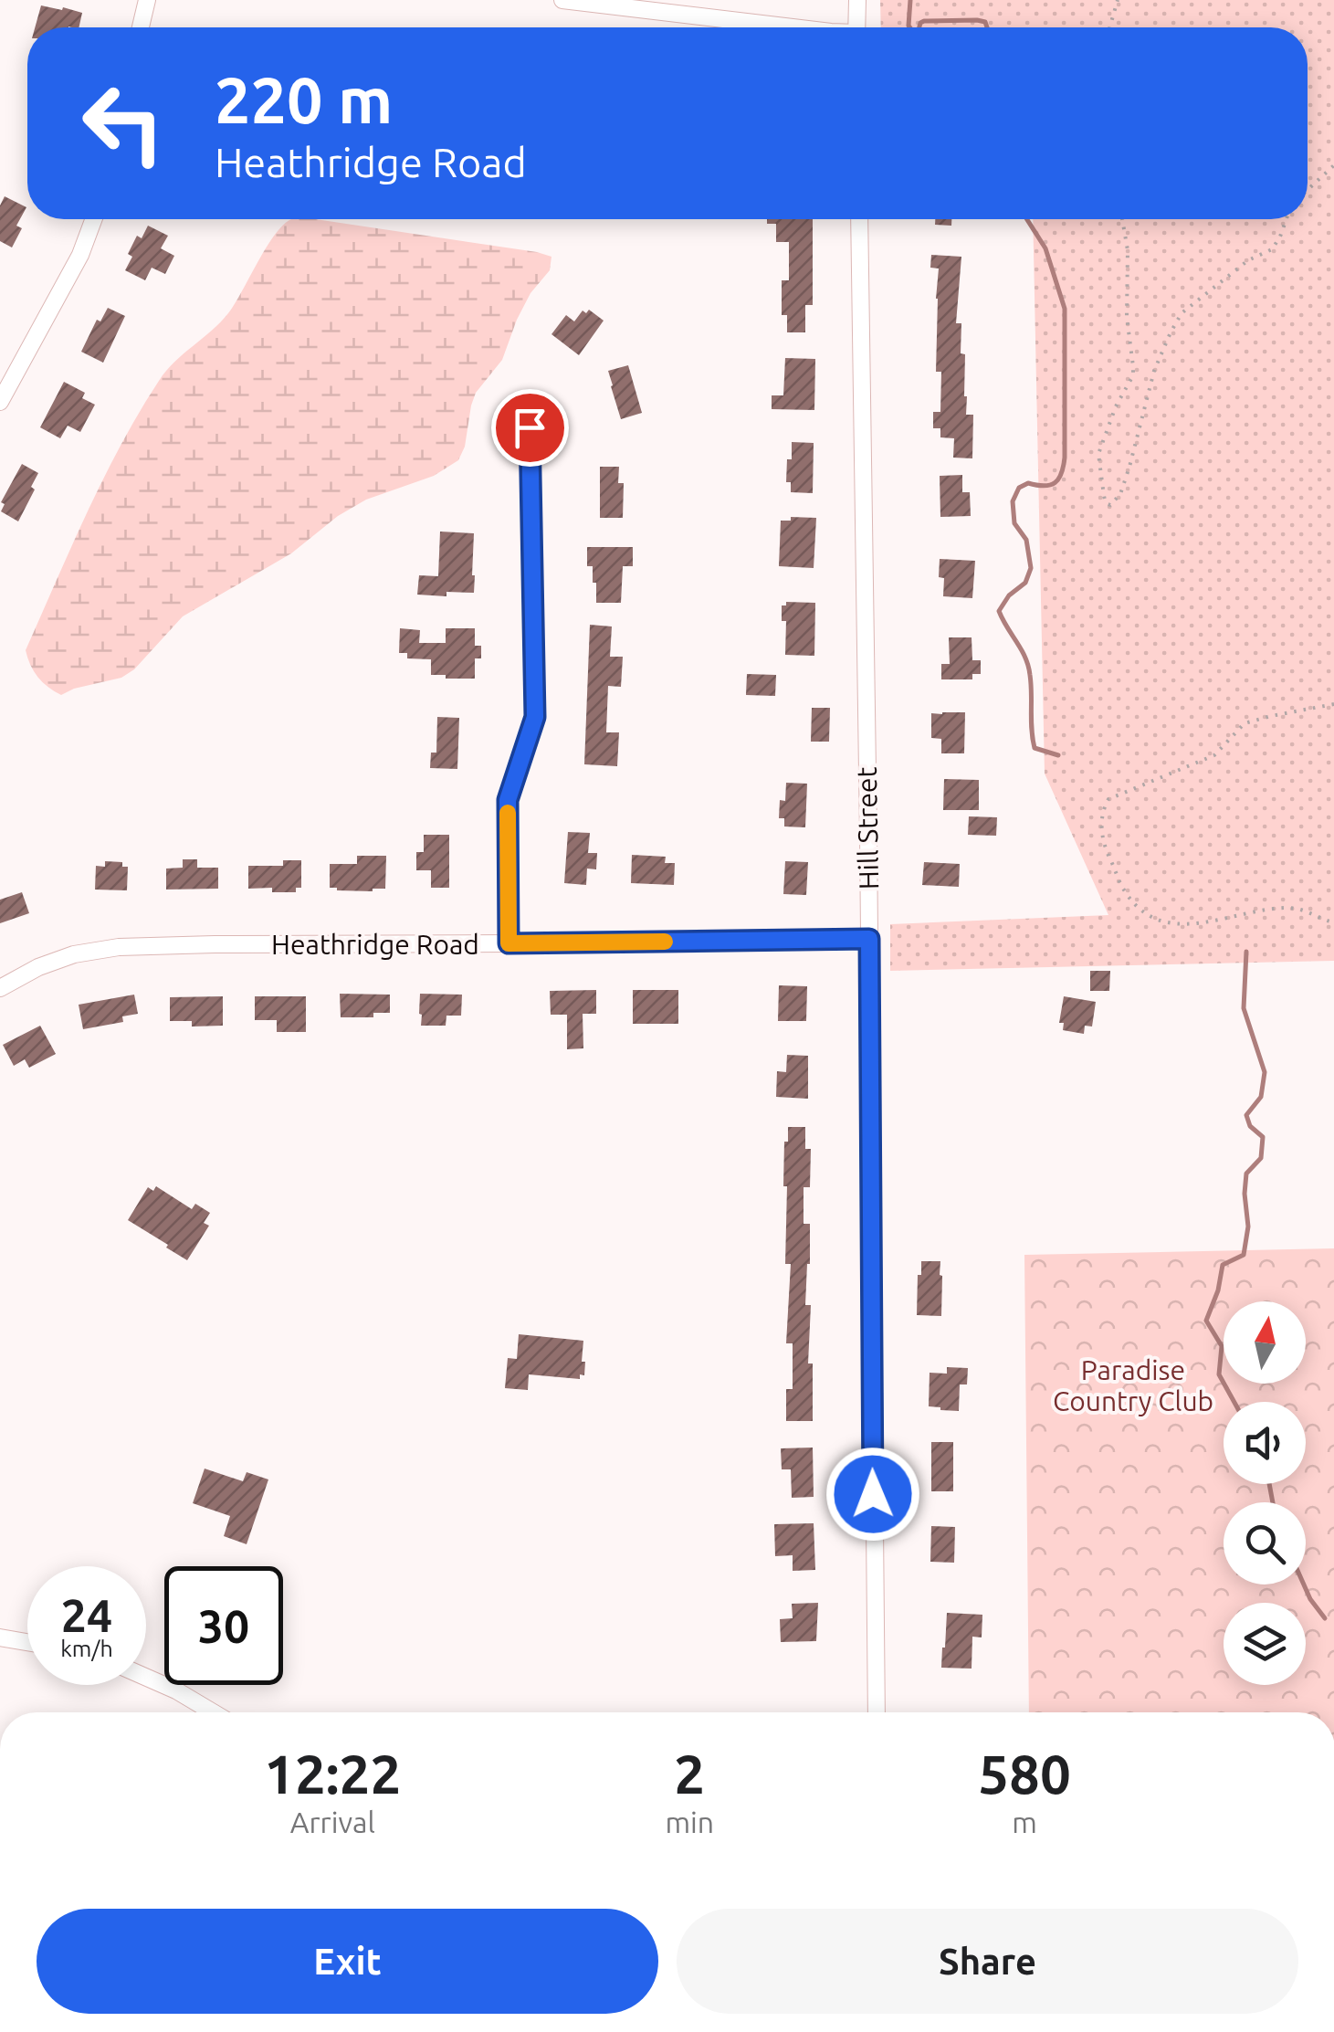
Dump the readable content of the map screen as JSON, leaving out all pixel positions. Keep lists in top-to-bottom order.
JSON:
{
  "streets": {
    "street": ["Hill Street", "Heathridge Road"]
  },
  "crossings": [
    ["Hill Street", "Heathridge Road"]
  ],
  "parks": ["Paradise Country Club"],
  "north": "top",
  "page": {
    "turn": ["220 m", "Heathridge Road"],
    "speed": "24 km/h",
    "limit": "30",
    "eta": [
      "12:22",
      "Arrival",
      "2",
      "min",
      "580",
      "m"
    ],
    "buttons": ["Exit", "Share"]
  }
}
